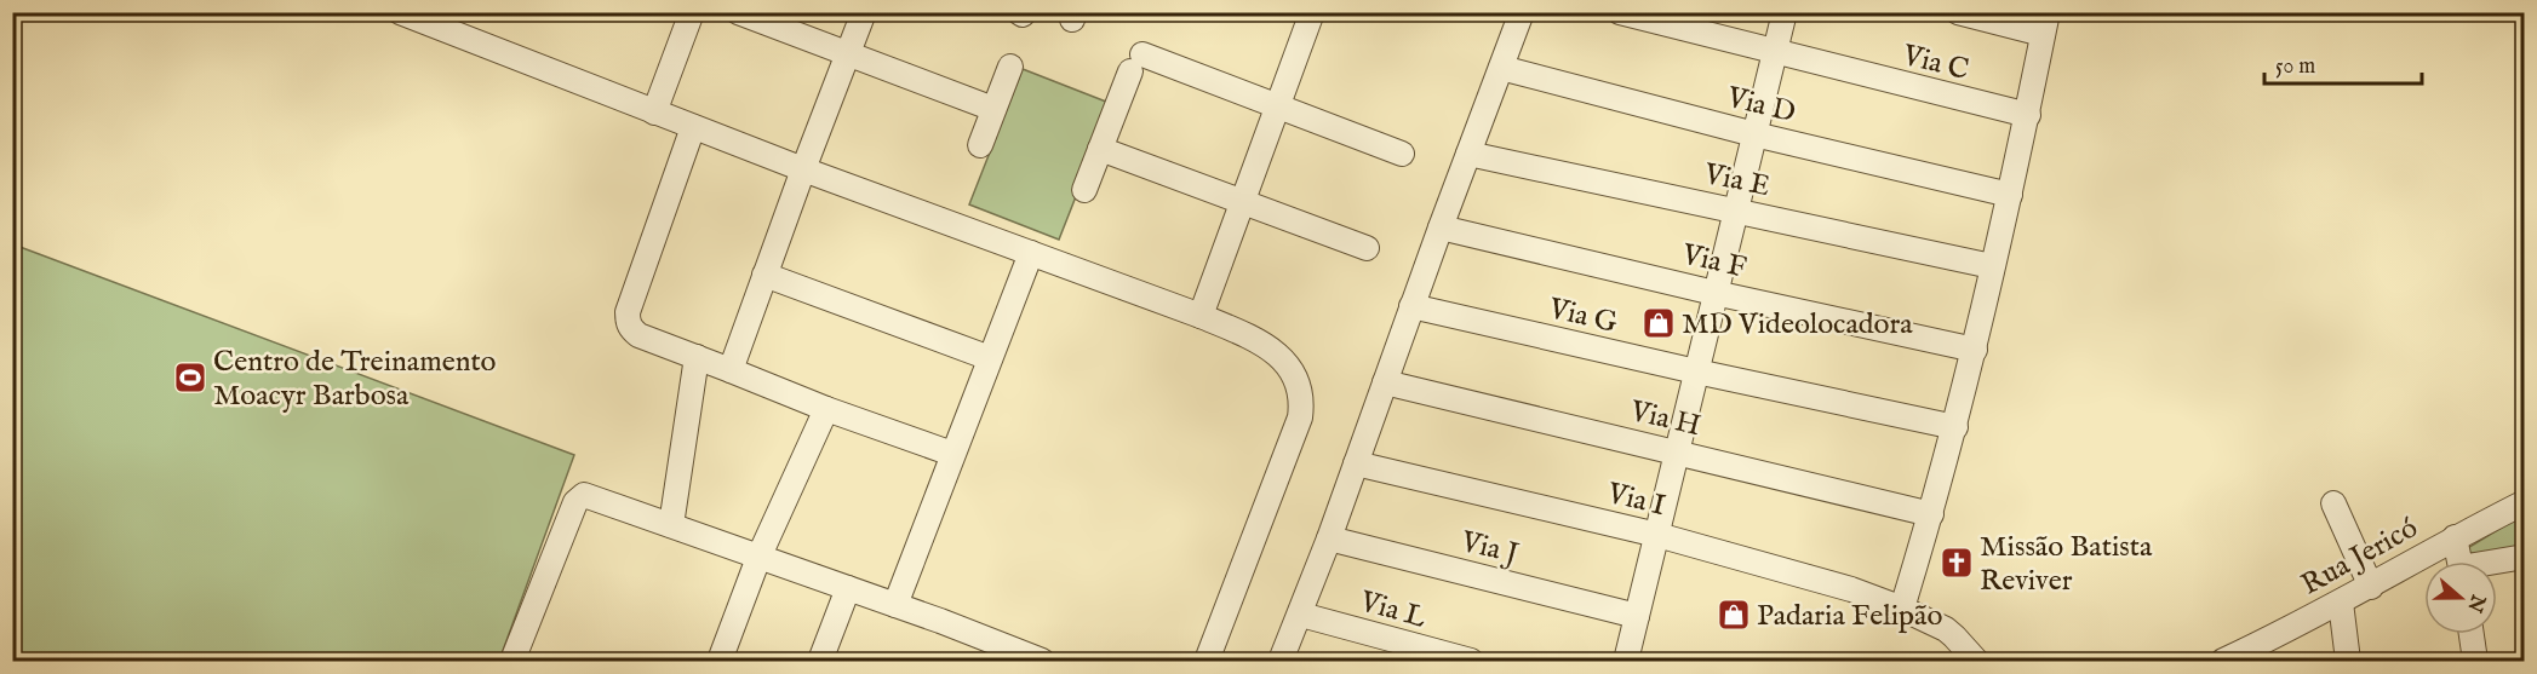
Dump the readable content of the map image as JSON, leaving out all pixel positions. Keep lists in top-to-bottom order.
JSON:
{
  "streets": {
    "street": [
      "Via C",
      "Via D",
      "Via E",
      "Via F",
      "Via G",
      "Via H",
      "Via I",
      "Via J",
      "Rua Jericó",
      "Via L"
    ]
  },
  "places": {
    "shop": ["MD Videolocadora", "Padaria Felipão"],
    "sports": ["Centro de Treinamento Moacyr Barbosa"],
    "church": ["Missão Batista Reviver"]
  },
  "scale_bar": "50 m",
  "north": "right"
}
